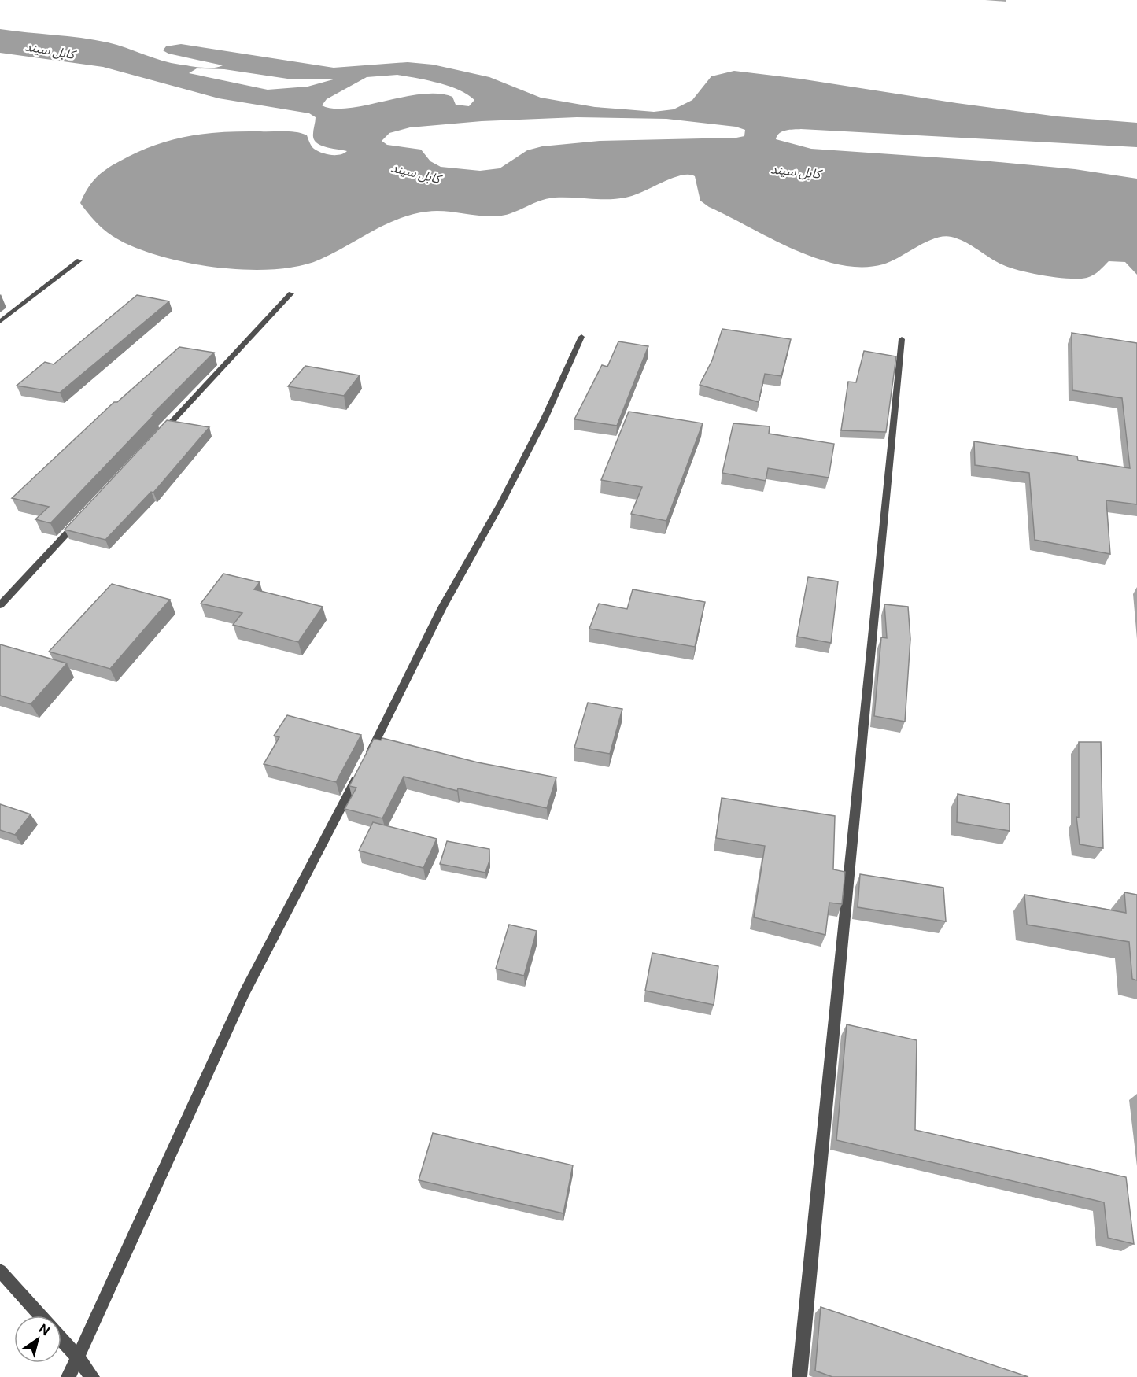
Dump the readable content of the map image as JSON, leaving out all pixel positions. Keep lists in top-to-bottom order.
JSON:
{
  "water": ["کابل سيند"],
  "north": "top right"
}
